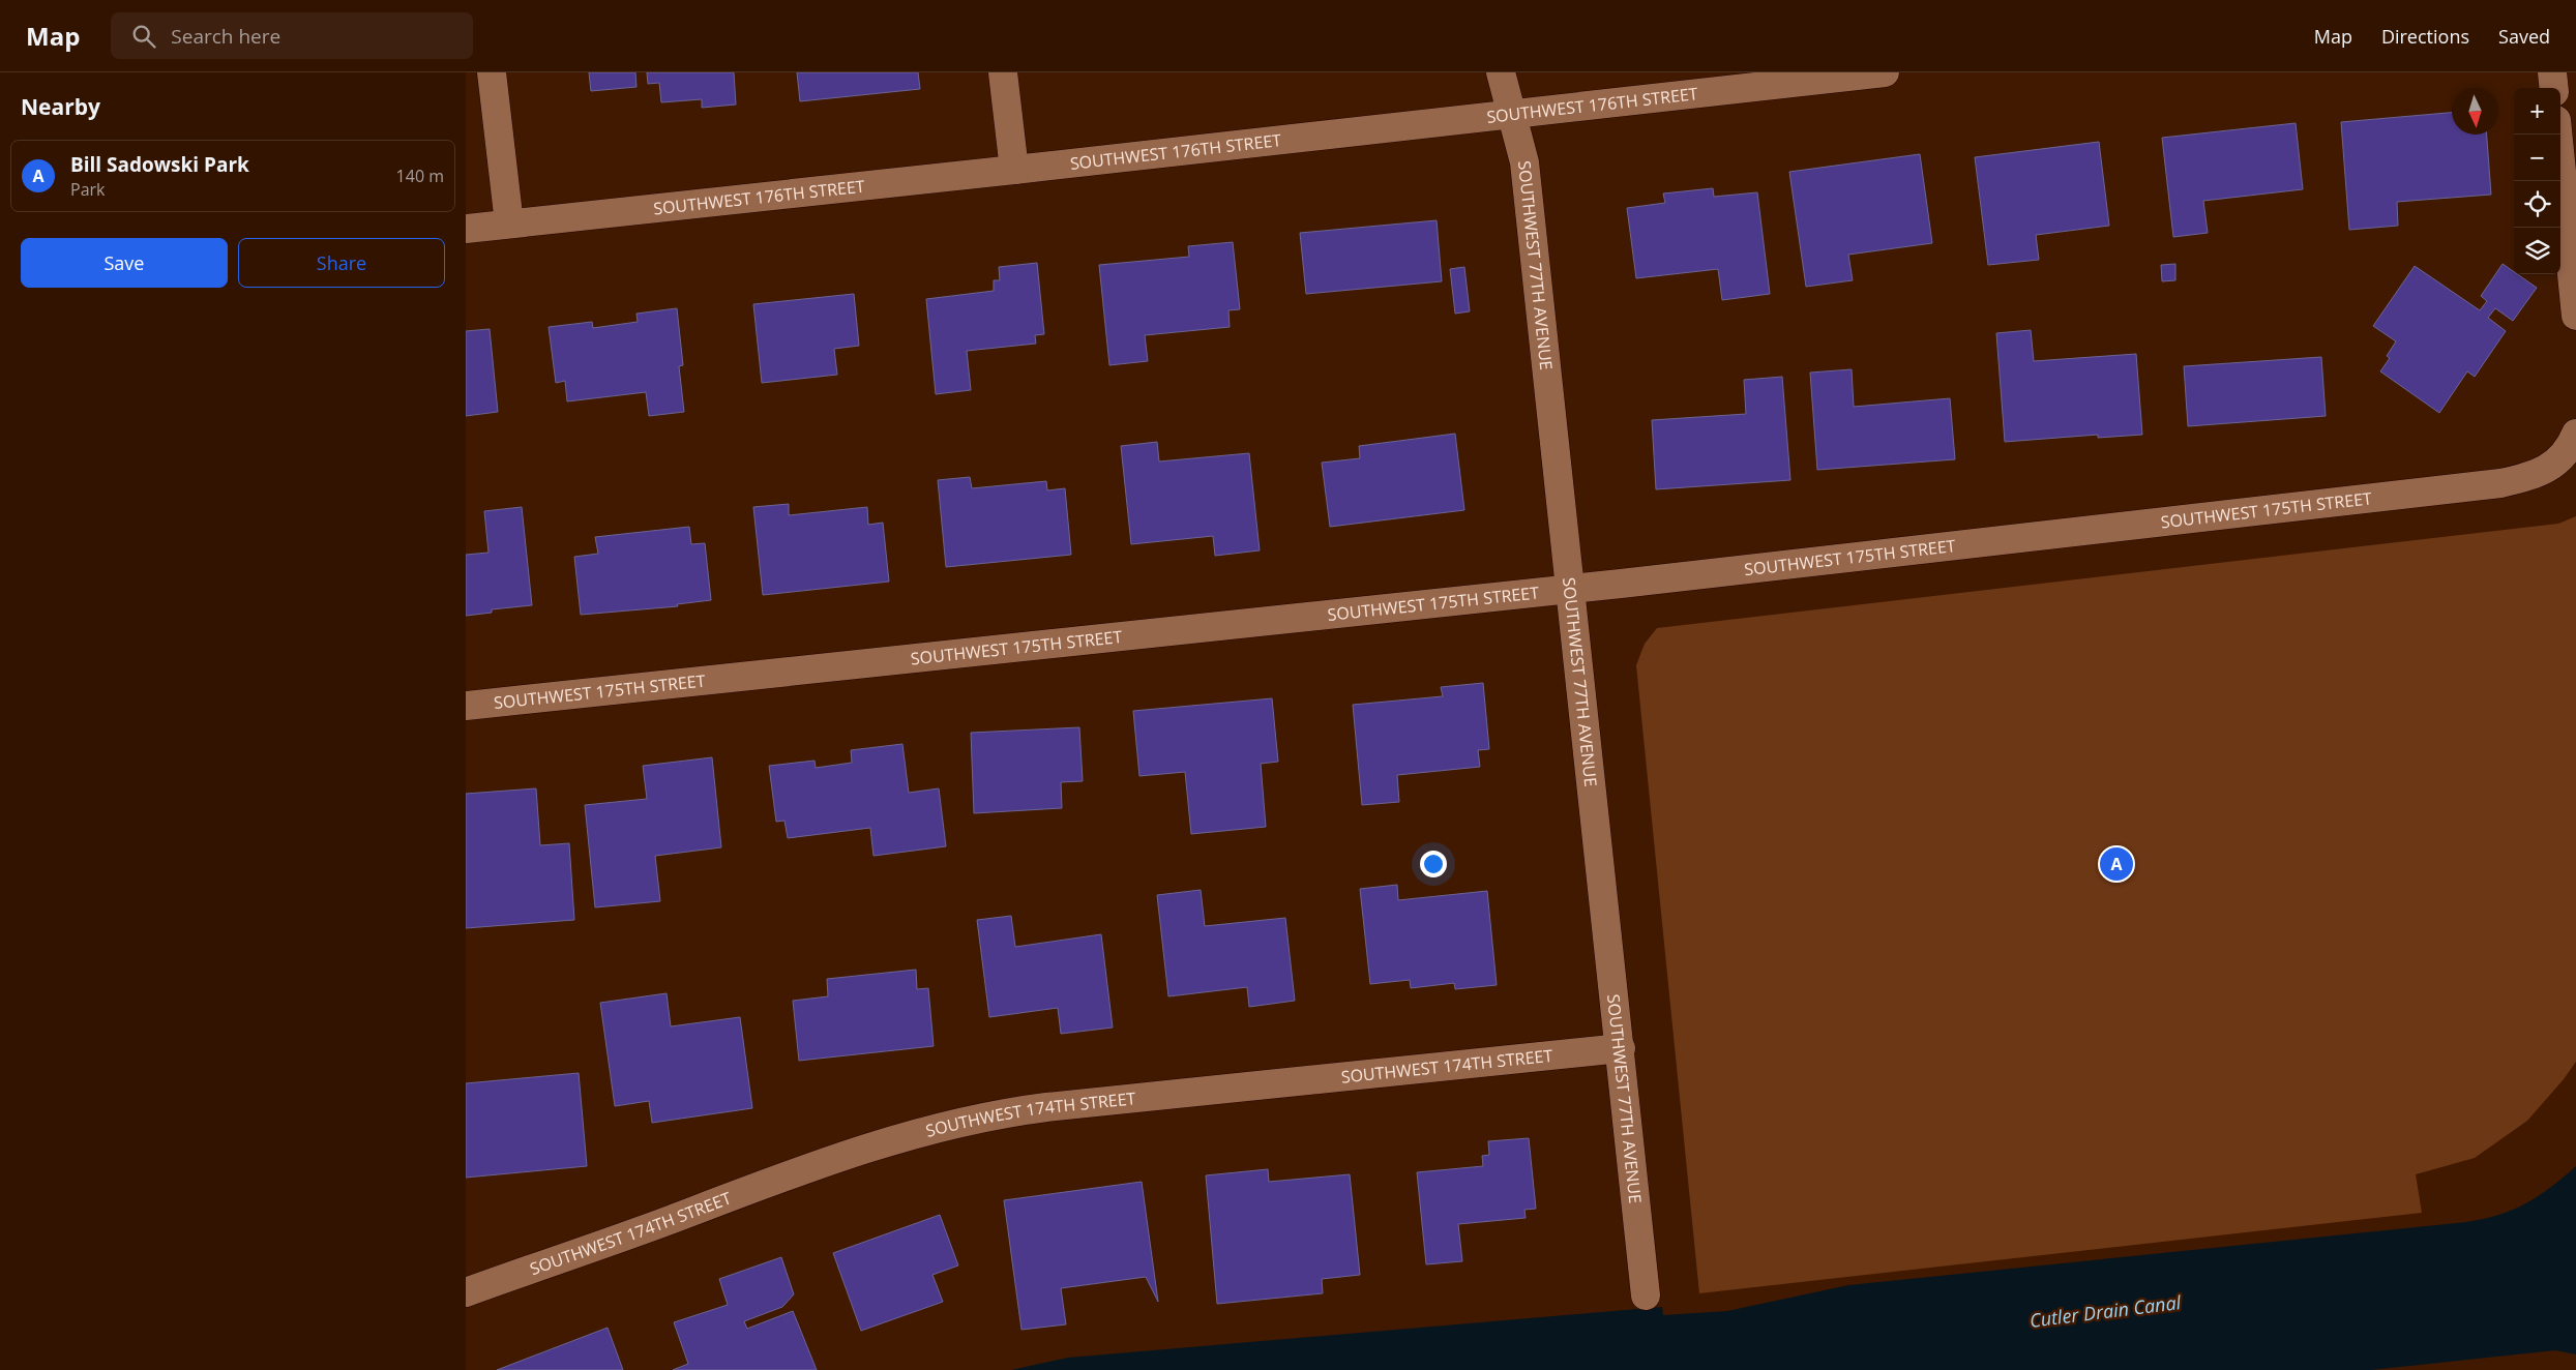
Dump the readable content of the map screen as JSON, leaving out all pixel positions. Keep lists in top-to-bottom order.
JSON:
{
  "streets": {
    "street": [
      "SOUTHWEST 176TH STREET",
      "SOUTHWEST 77TH AVENUE",
      "SOUTHWEST 175TH STREET",
      "SOUTHWEST 174TH STREET"
    ]
  },
  "crossings": [
    ["SOUTHWEST 176TH STREET", "SOUTHWEST 77TH AVENUE"],
    ["SOUTHWEST 77TH AVENUE", "SOUTHWEST 175TH STREET"],
    ["SOUTHWEST 77TH AVENUE", "SOUTHWEST 174TH STREET"]
  ],
  "water": ["Cutler Drain Canal"],
  "north": "bottom",
  "page": {
    "header": "Map",
    "search": "Search here",
    "nav": ["Map", "Directions", "Saved"],
    "heading": "Nearby",
    "map_buttons": ["+", "−"],
    "list": [
      {
        "mark": "A",
        "name": "Bill Sadowski Park",
        "note": "Park",
        "value": "140 m"
      }
    ],
    "buttons": ["Save", "Share"],
    "pins": "A"
  }
}
